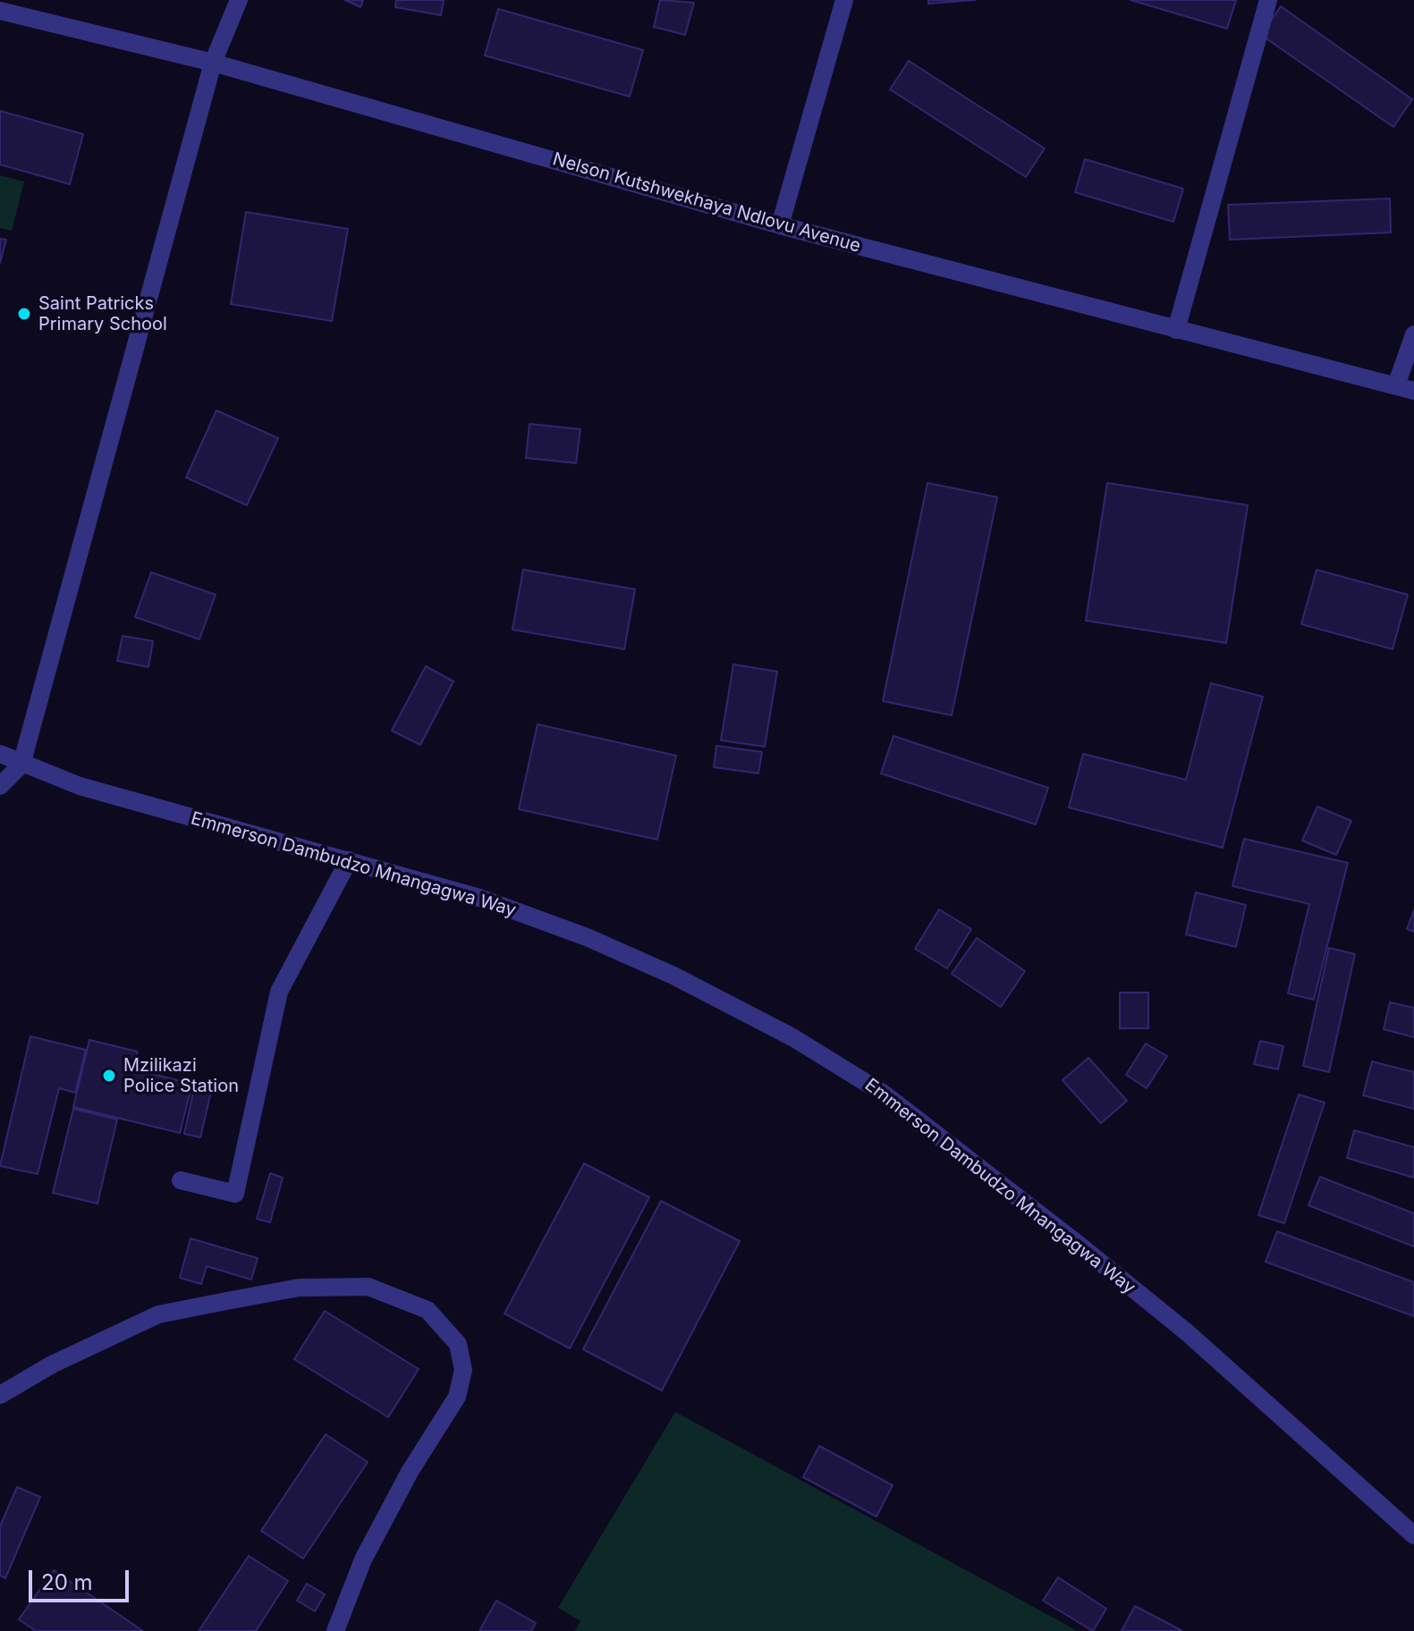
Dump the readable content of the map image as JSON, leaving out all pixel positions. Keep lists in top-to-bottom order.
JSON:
{
  "streets": {
    "street": ["Nelson Kutshwekhaya Ndlovu Avenue", "Emmerson Dambudzo Mnangagwa Way"]
  },
  "places": ["Saint Patricks Primary School", "Mzilikazi Police Station"],
  "scale_bar": "20 m"
}
